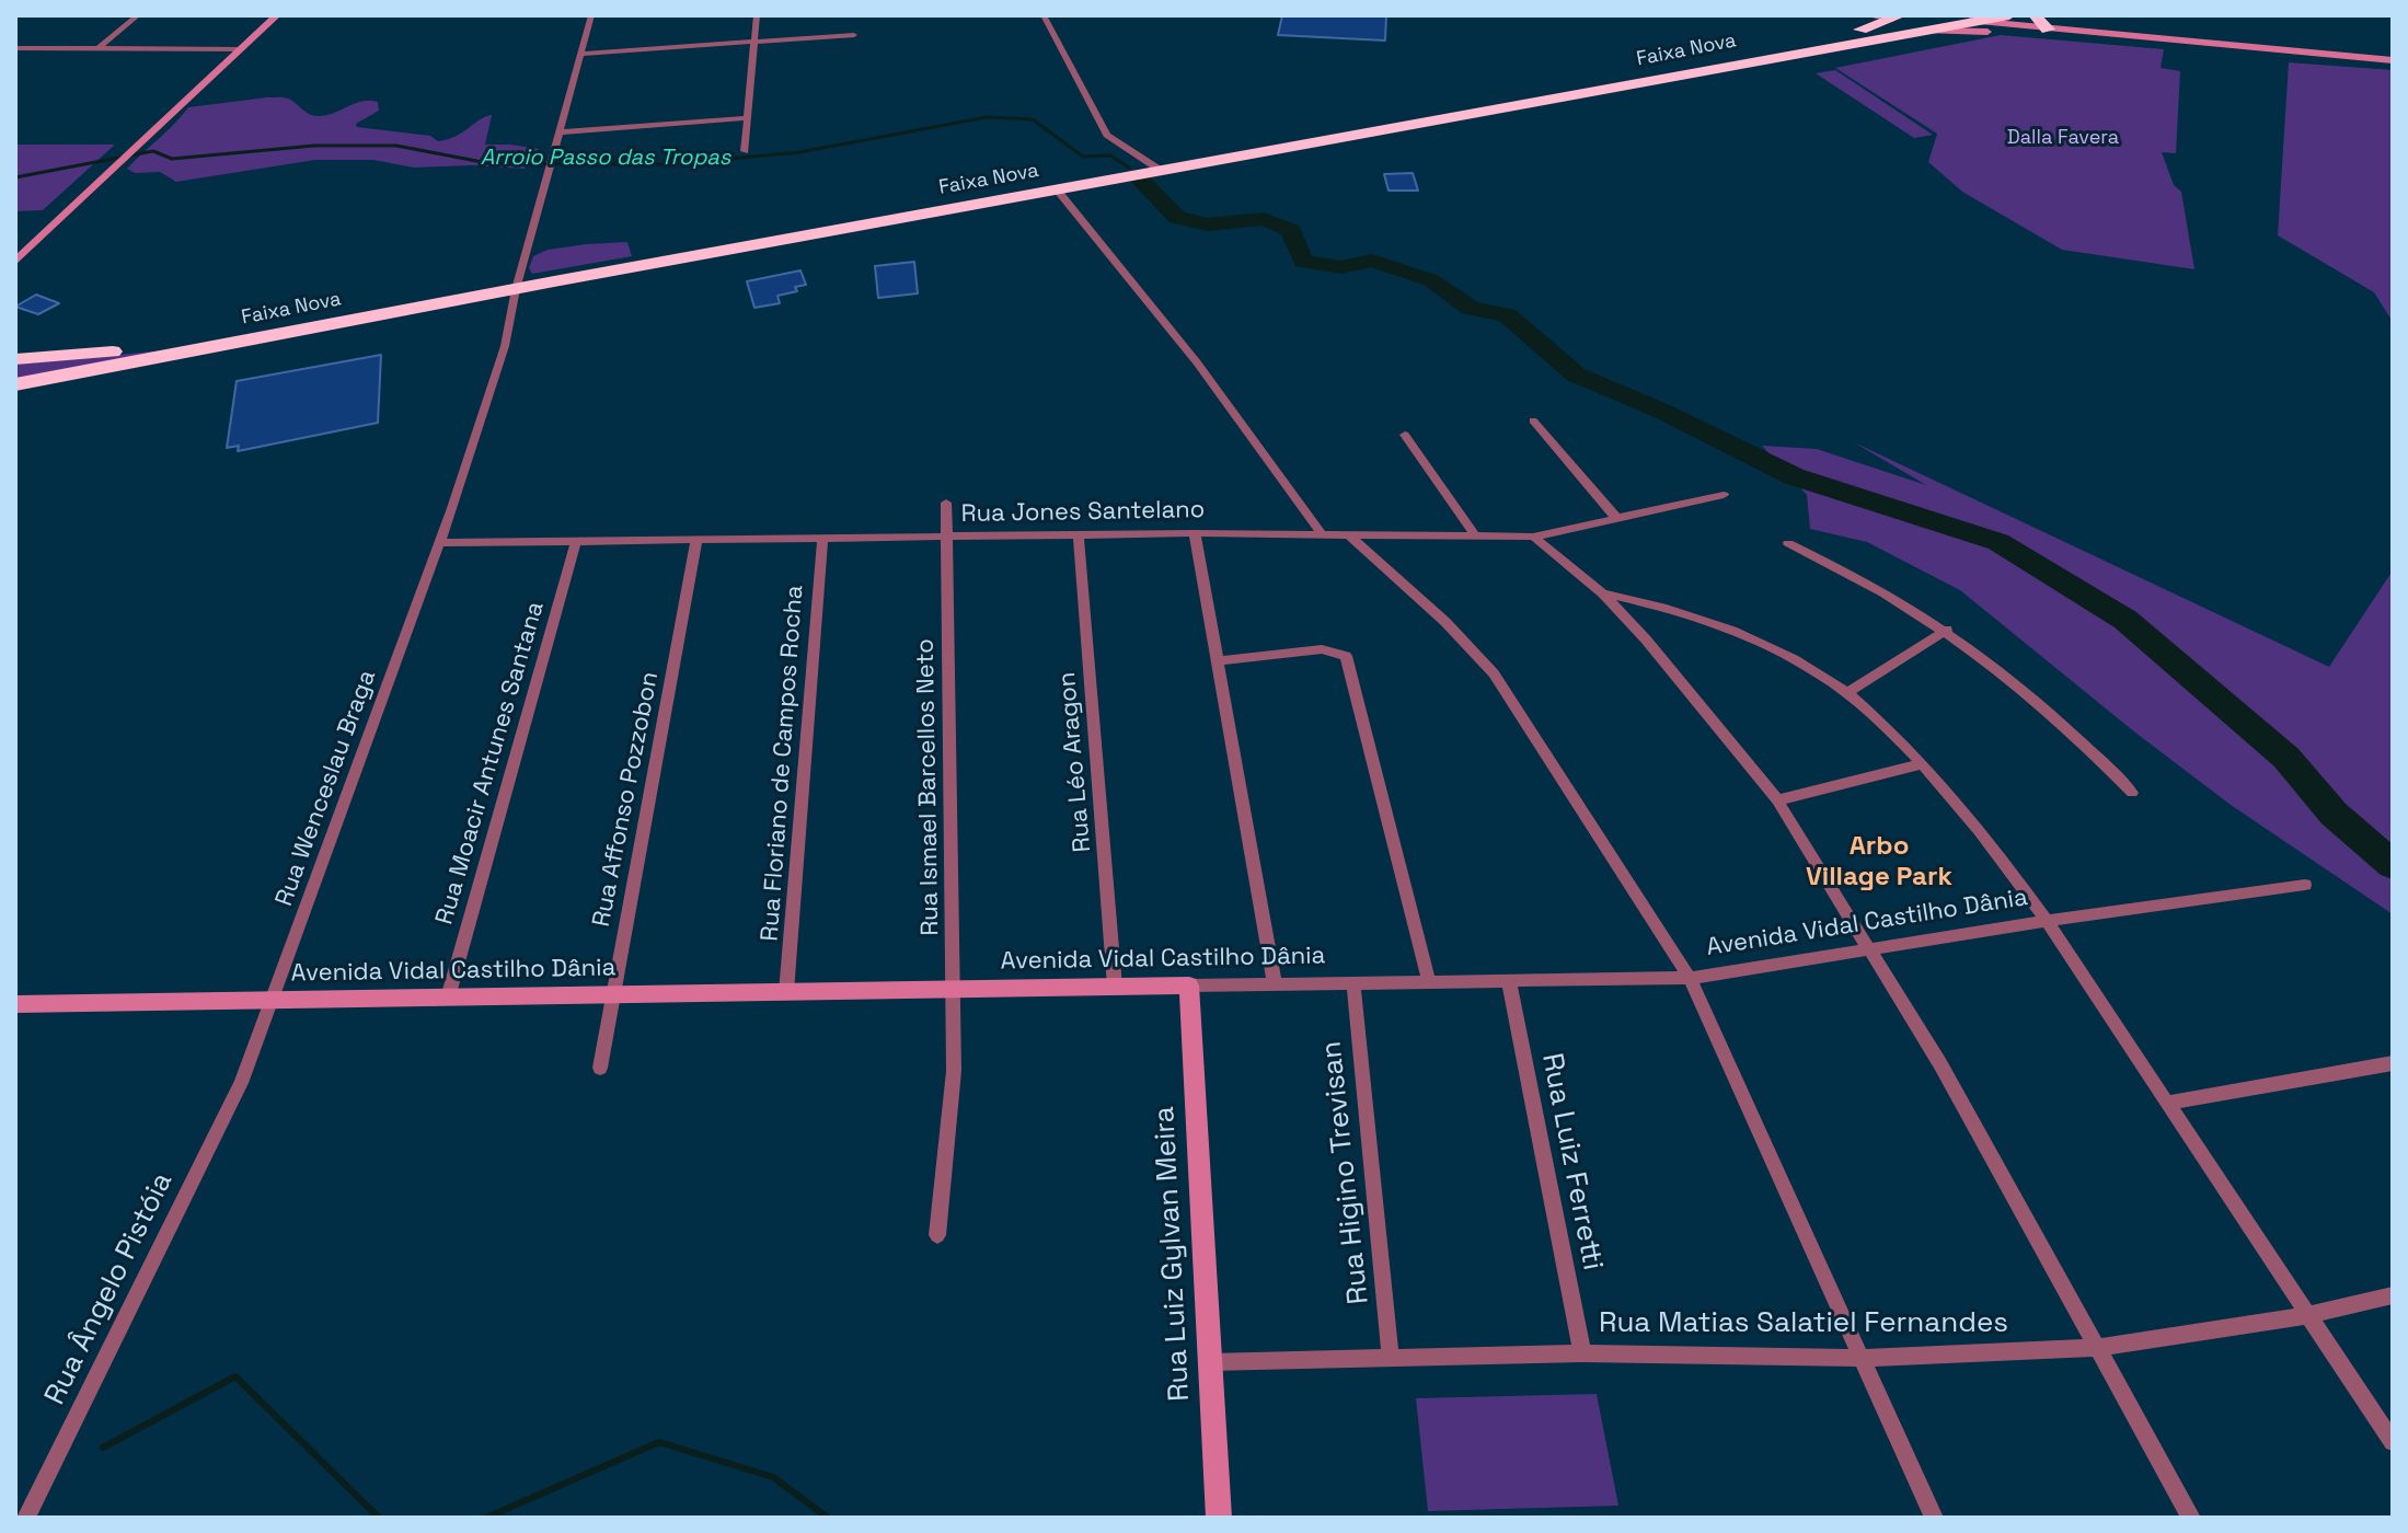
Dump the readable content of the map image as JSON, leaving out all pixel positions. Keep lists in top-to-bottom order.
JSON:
{
  "streets": {
    "highway": ["Faixa Nova"],
    "street": [
      "Rua Jones Santelano",
      "Rua Léo Aragon",
      "Rua Moacir Antunes Santana",
      "Rua Floriano de Campos Rocha",
      "Rua Ismael Barcellos Neto",
      "Rua Wenceslau Braga",
      "Rua Affonso Pozzobon",
      "Avenida Vidal Castilho Dânia",
      "Rua Luiz Ferretti",
      "Rua Higino Trevisan",
      "Rua Luiz Gylvan Meira",
      "Rua Ângelo Pistóia",
      "Rua Matias Salatiel Fernandes"
    ]
  },
  "crossings": [
    ["Faixa Nova", "Rua Wenceslau Braga"],
    ["Rua Jones Santelano", "Rua Léo Aragon"],
    ["Rua Jones Santelano", "Rua Moacir Antunes Santana"],
    ["Rua Jones Santelano", "Rua Floriano de Campos Rocha"],
    ["Rua Jones Santelano", "Rua Ismael Barcellos Neto"],
    ["Rua Jones Santelano", "Rua Wenceslau Braga"],
    ["Rua Jones Santelano", "Rua Affonso Pozzobon"],
    ["Rua Léo Aragon", "Avenida Vidal Castilho Dânia"],
    ["Rua Moacir Antunes Santana", "Avenida Vidal Castilho Dânia"],
    ["Rua Floriano de Campos Rocha", "Avenida Vidal Castilho Dânia"],
    ["Rua Ismael Barcellos Neto", "Avenida Vidal Castilho Dânia"],
    ["Rua Wenceslau Braga", "Avenida Vidal Castilho Dânia"],
    ["Rua Wenceslau Braga", "Rua Ângelo Pistóia"],
    ["Rua Affonso Pozzobon", "Avenida Vidal Castilho Dânia"],
    ["Avenida Vidal Castilho Dânia", "Rua Luiz Ferretti"],
    ["Avenida Vidal Castilho Dânia", "Rua Higino Trevisan"],
    ["Avenida Vidal Castilho Dânia", "Rua Luiz Gylvan Meira"],
    ["Rua Luiz Ferretti", "Rua Matias Salatiel Fernandes"],
    ["Rua Higino Trevisan", "Rua Matias Salatiel Fernandes"],
    ["Rua Luiz Gylvan Meira", "Rua Matias Salatiel Fernandes"]
  ],
  "districts": ["Arbo Village Park"],
  "water": ["Arroio Passo das Tropas"],
  "parks": ["Dalla Favera"]
}
